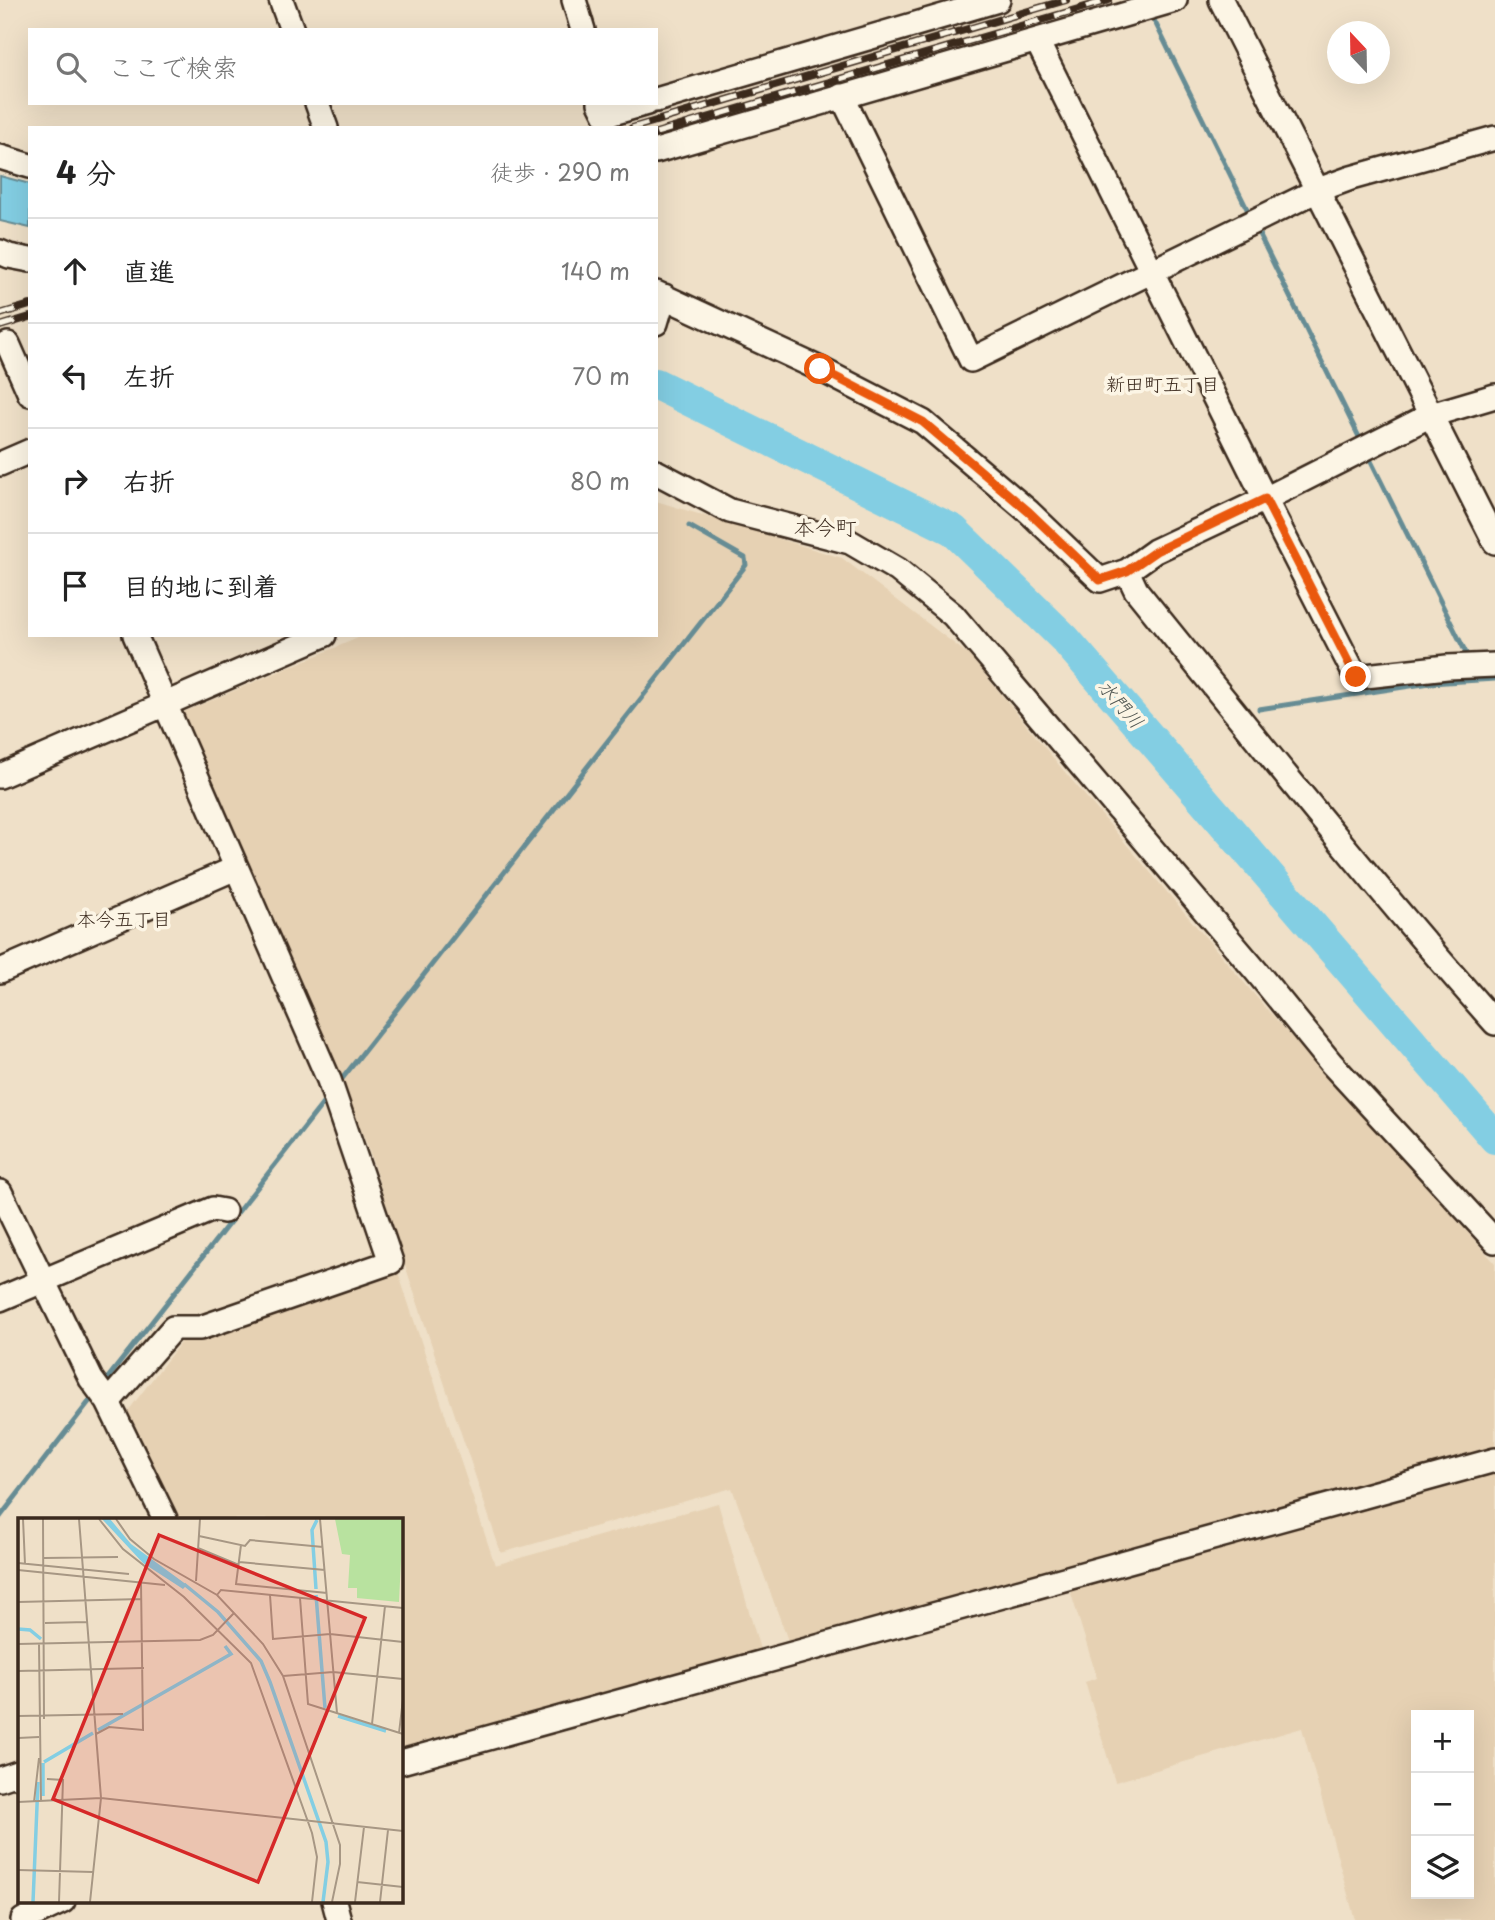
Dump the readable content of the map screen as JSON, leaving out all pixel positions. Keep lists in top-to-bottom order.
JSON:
{
  "districts": ["新田町五丁目", "本今町", "本今五丁目"],
  "water": ["水門川"],
  "north": "top",
  "page": {
    "search": "ここで検索",
    "heading": ["4 分", "徒歩 · 290 m"],
    "list": [
      ["直進", "140 m"],
      ["左折", "70 m"],
      ["右折", "80 m"],
      "目的地に到着"
    ],
    "map_buttons": ["+", "−"]
  }
}
